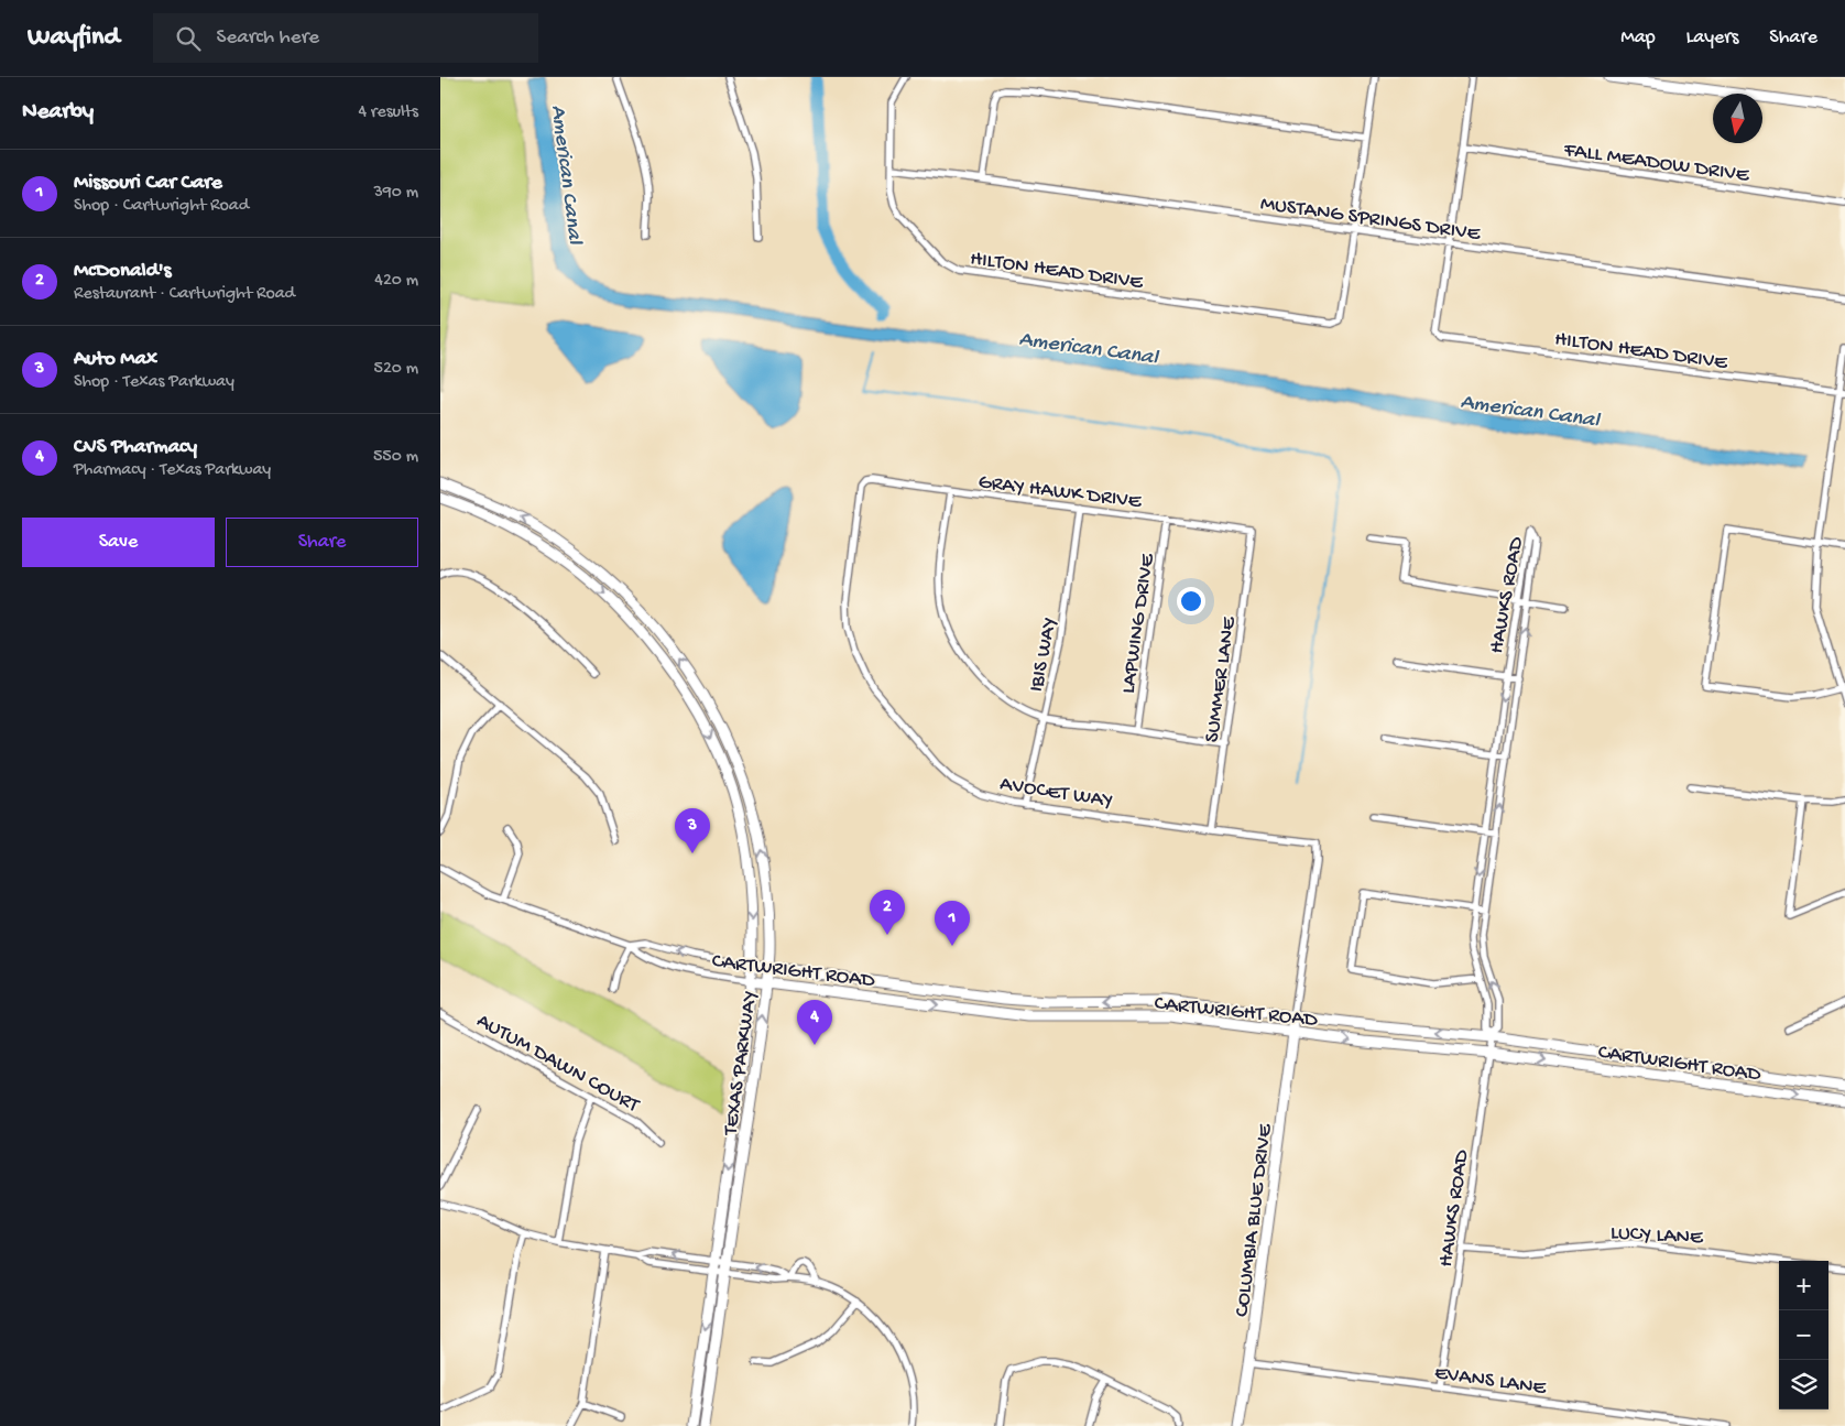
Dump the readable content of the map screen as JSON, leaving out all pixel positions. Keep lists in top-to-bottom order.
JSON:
{
  "streets": {
    "main road": ["CARTWRIGHT ROAD", "TEXAS PARKWAY", "COLUMBIA BLUE DRIVE"],
    "street": [
      "FALL MEADOW DRIVE",
      "MUSTANG SPRINGS DRIVE",
      "HILTON HEAD DRIVE",
      "GRAY HAWK DRIVE",
      "HAWKS ROAD",
      "LAPWING DRIVE",
      "IBIS WAY",
      "SUMMER LANE",
      "AVOCET WAY",
      "AUTUM DAWN COURT",
      "LUCY LANE",
      "EVANS LANE"
    ]
  },
  "crossings": [
    ["MUSTANG SPRINGS DRIVE", "HILTON HEAD DRIVE"],
    ["GRAY HAWK DRIVE", "LAPWING DRIVE"],
    ["GRAY HAWK DRIVE", "IBIS WAY"],
    ["GRAY HAWK DRIVE", "SUMMER LANE"],
    ["GRAY HAWK DRIVE", "AVOCET WAY"],
    ["HAWKS ROAD", "CARTWRIGHT ROAD"],
    ["HAWKS ROAD", "LUCY LANE"],
    ["HAWKS ROAD", "EVANS LANE"],
    ["IBIS WAY", "AVOCET WAY"],
    ["SUMMER LANE", "AVOCET WAY"],
    ["AVOCET WAY", "CARTWRIGHT ROAD"],
    ["AVOCET WAY", "COLUMBIA BLUE DRIVE"],
    ["CARTWRIGHT ROAD", "TEXAS PARKWAY"],
    ["CARTWRIGHT ROAD", "COLUMBIA BLUE DRIVE"],
    ["COLUMBIA BLUE DRIVE", "EVANS LANE"]
  ],
  "water": ["American Canal"],
  "north": "bottom",
  "page": {
    "header": "Wayfind",
    "search": "Search here",
    "nav": ["Map", "Layers", "Share"],
    "heading": ["Nearby", "4 results"],
    "list": [
      {
        "mark": "1",
        "name": "Missouri Car Care",
        "note": "Shop · Cartwright Road",
        "value": "390 m"
      },
      {
        "mark": "2",
        "name": "McDonald's",
        "note": "Restaurant · Cartwright Road",
        "value": "420 m"
      },
      {
        "mark": "3",
        "name": "Auto Max",
        "note": "Shop · Texas Parkway",
        "value": "520 m"
      },
      {
        "mark": "4",
        "name": "CVS Pharmacy",
        "note": "Pharmacy · Texas Parkway",
        "value": "550 m"
      }
    ],
    "buttons": ["Save", "Share"],
    "pins": [
      "3",
      "2",
      "1",
      "4"
    ],
    "map_buttons": ["+", "−"]
  }
}
